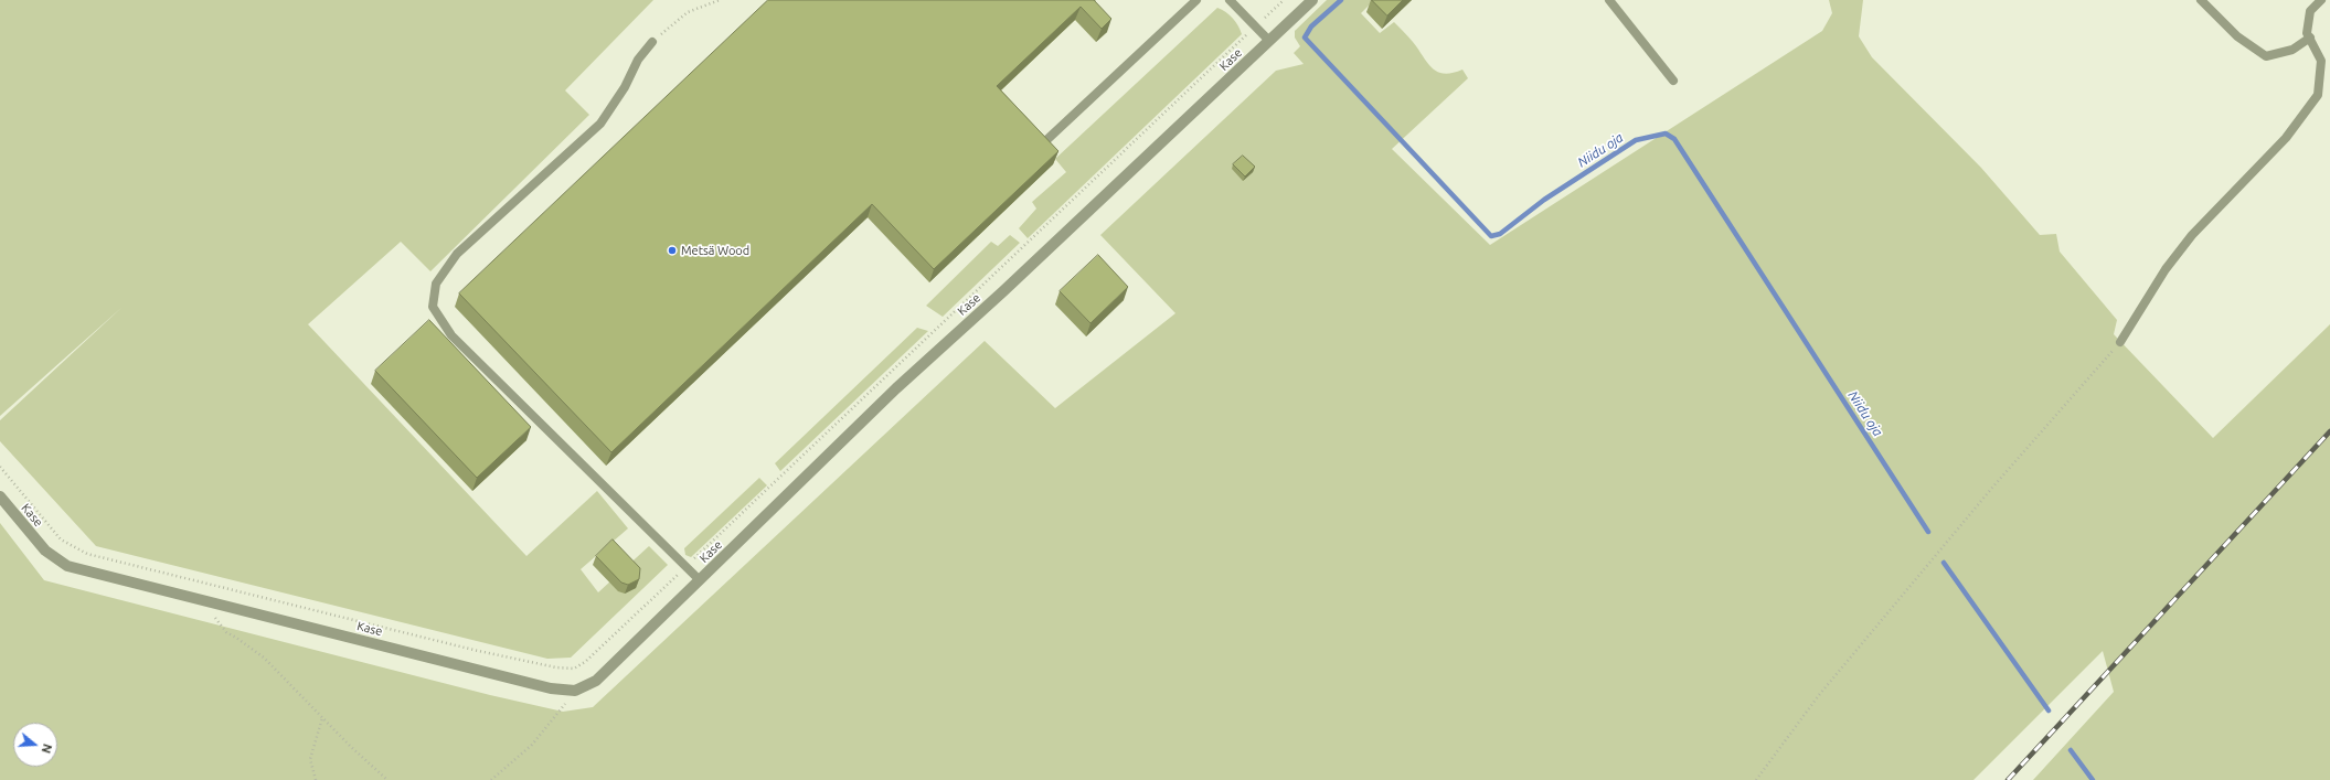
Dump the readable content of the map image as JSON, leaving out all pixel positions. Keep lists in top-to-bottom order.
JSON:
{
  "streets": {
    "street": ["Kase"]
  },
  "water": ["Niidu oja"],
  "places": ["Metsä Wood"],
  "north": "right"
}
